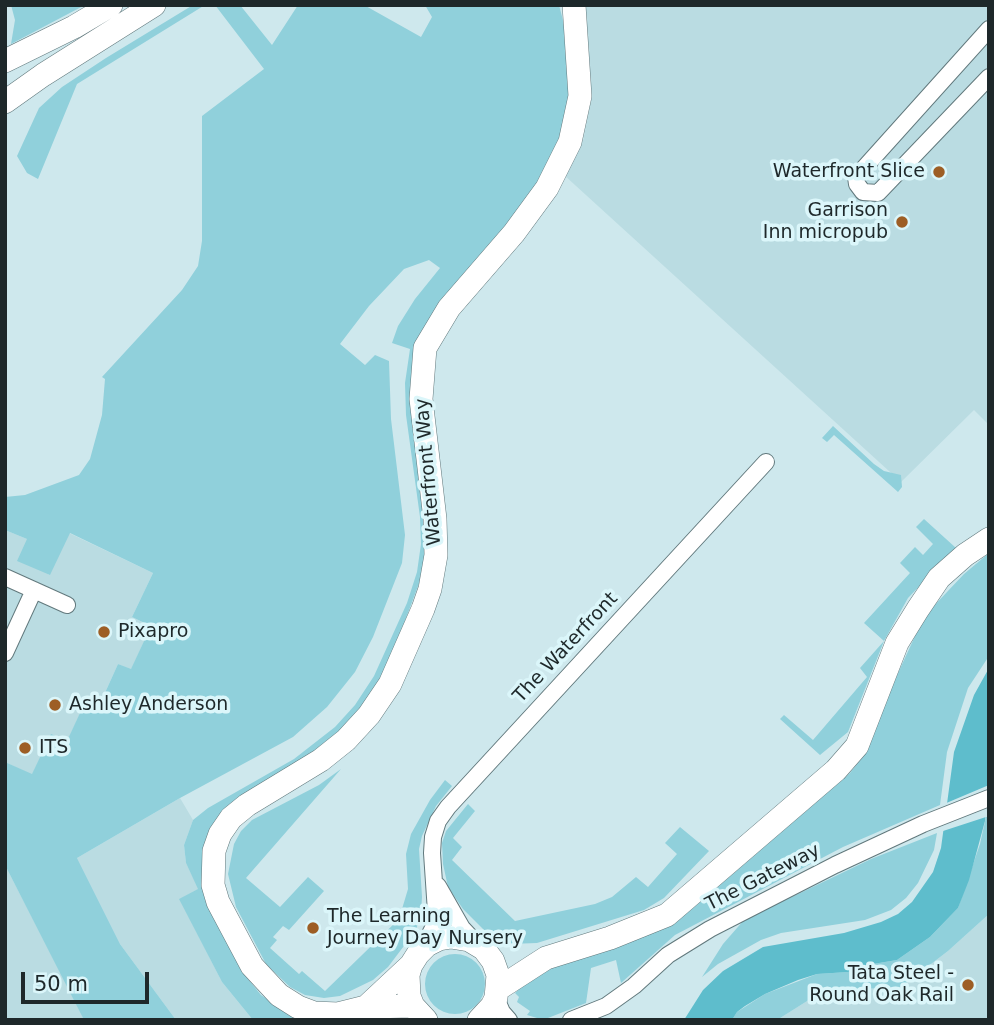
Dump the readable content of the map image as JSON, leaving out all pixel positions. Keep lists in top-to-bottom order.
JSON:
{
  "streets": {
    "street": ["Waterfront Way", "The Waterfront", "The Gateway"]
  },
  "crossings": [
    ["Waterfront Way", "The Waterfront"]
  ],
  "places": [
    "Waterfront Slice",
    "Garrison Inn micropub",
    "Pixapro",
    "Ashley Anderson",
    "ITS",
    "The Learning Journey Day Nursery",
    "Tata Steel - Round Oak Rail"
  ],
  "scale_bar": "50 m"
}
